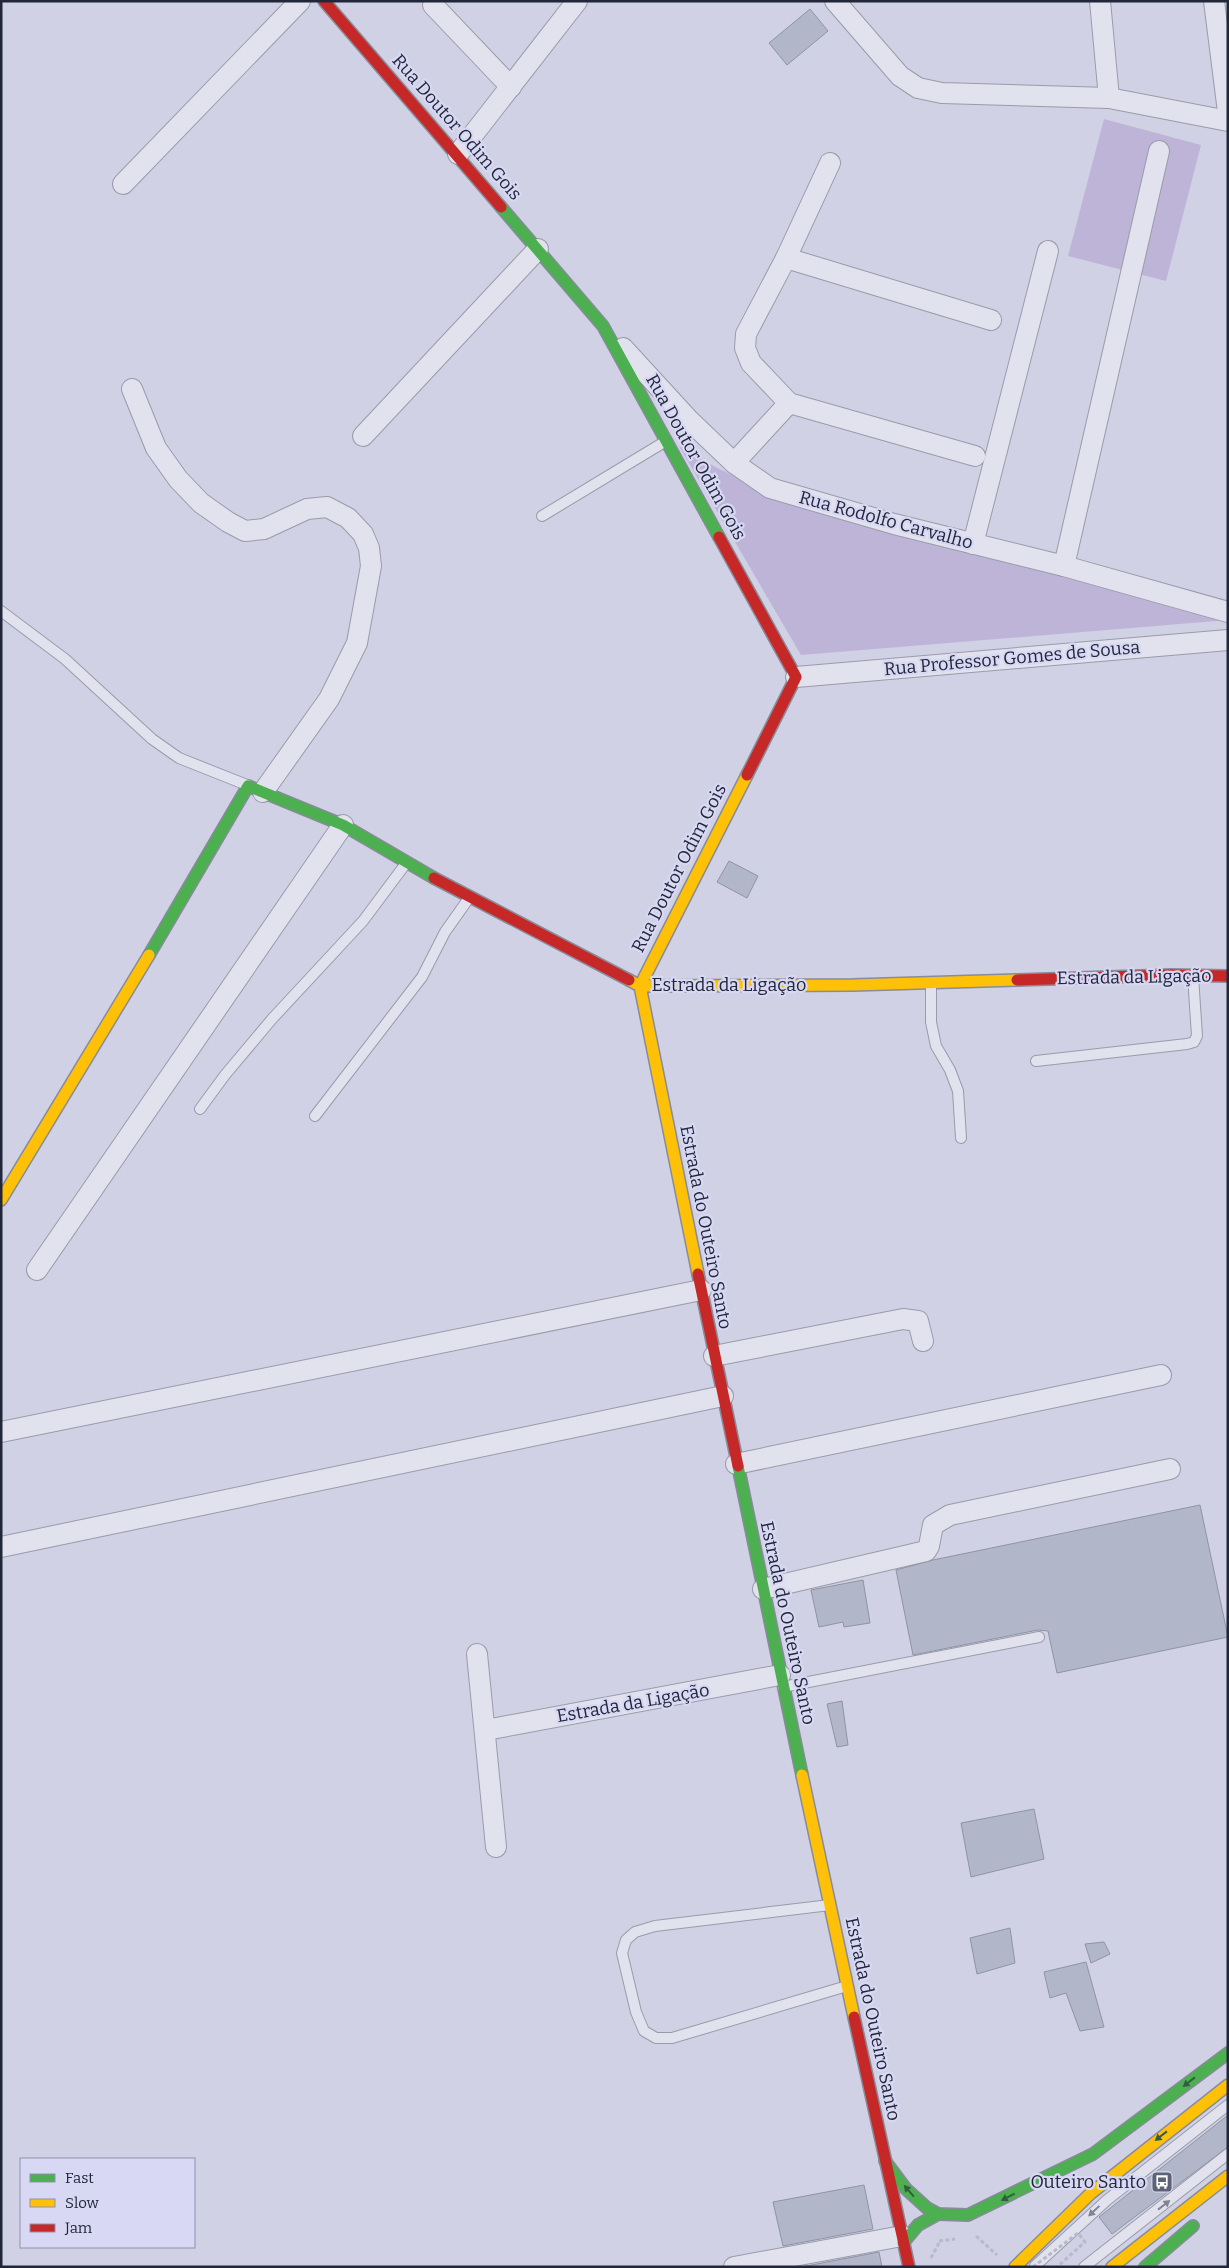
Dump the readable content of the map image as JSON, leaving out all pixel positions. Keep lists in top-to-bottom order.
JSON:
{
  "streets": {
    "main road": ["Rua Doutor Odim Gois", "Estrada da Ligação", "Estrada do Outeiro Santo"],
    "street": ["Rua Rodolfo Carvalho", "Rua Professor Gomes de Sousa"]
  },
  "crossings": [
    ["Rua Doutor Odim Gois", "Rua Rodolfo Carvalho"],
    ["Rua Doutor Odim Gois", "Rua Professor Gomes de Sousa"],
    ["Rua Doutor Odim Gois", "Estrada da Ligação"],
    ["Rua Doutor Odim Gois", "Estrada do Outeiro Santo"],
    ["Estrada da Ligação", "Estrada do Outeiro Santo"]
  ],
  "places": {
    "bus stop": ["Outeiro Santo"]
  },
  "legend": ["Fast", "Slow", "Jam"]
}
